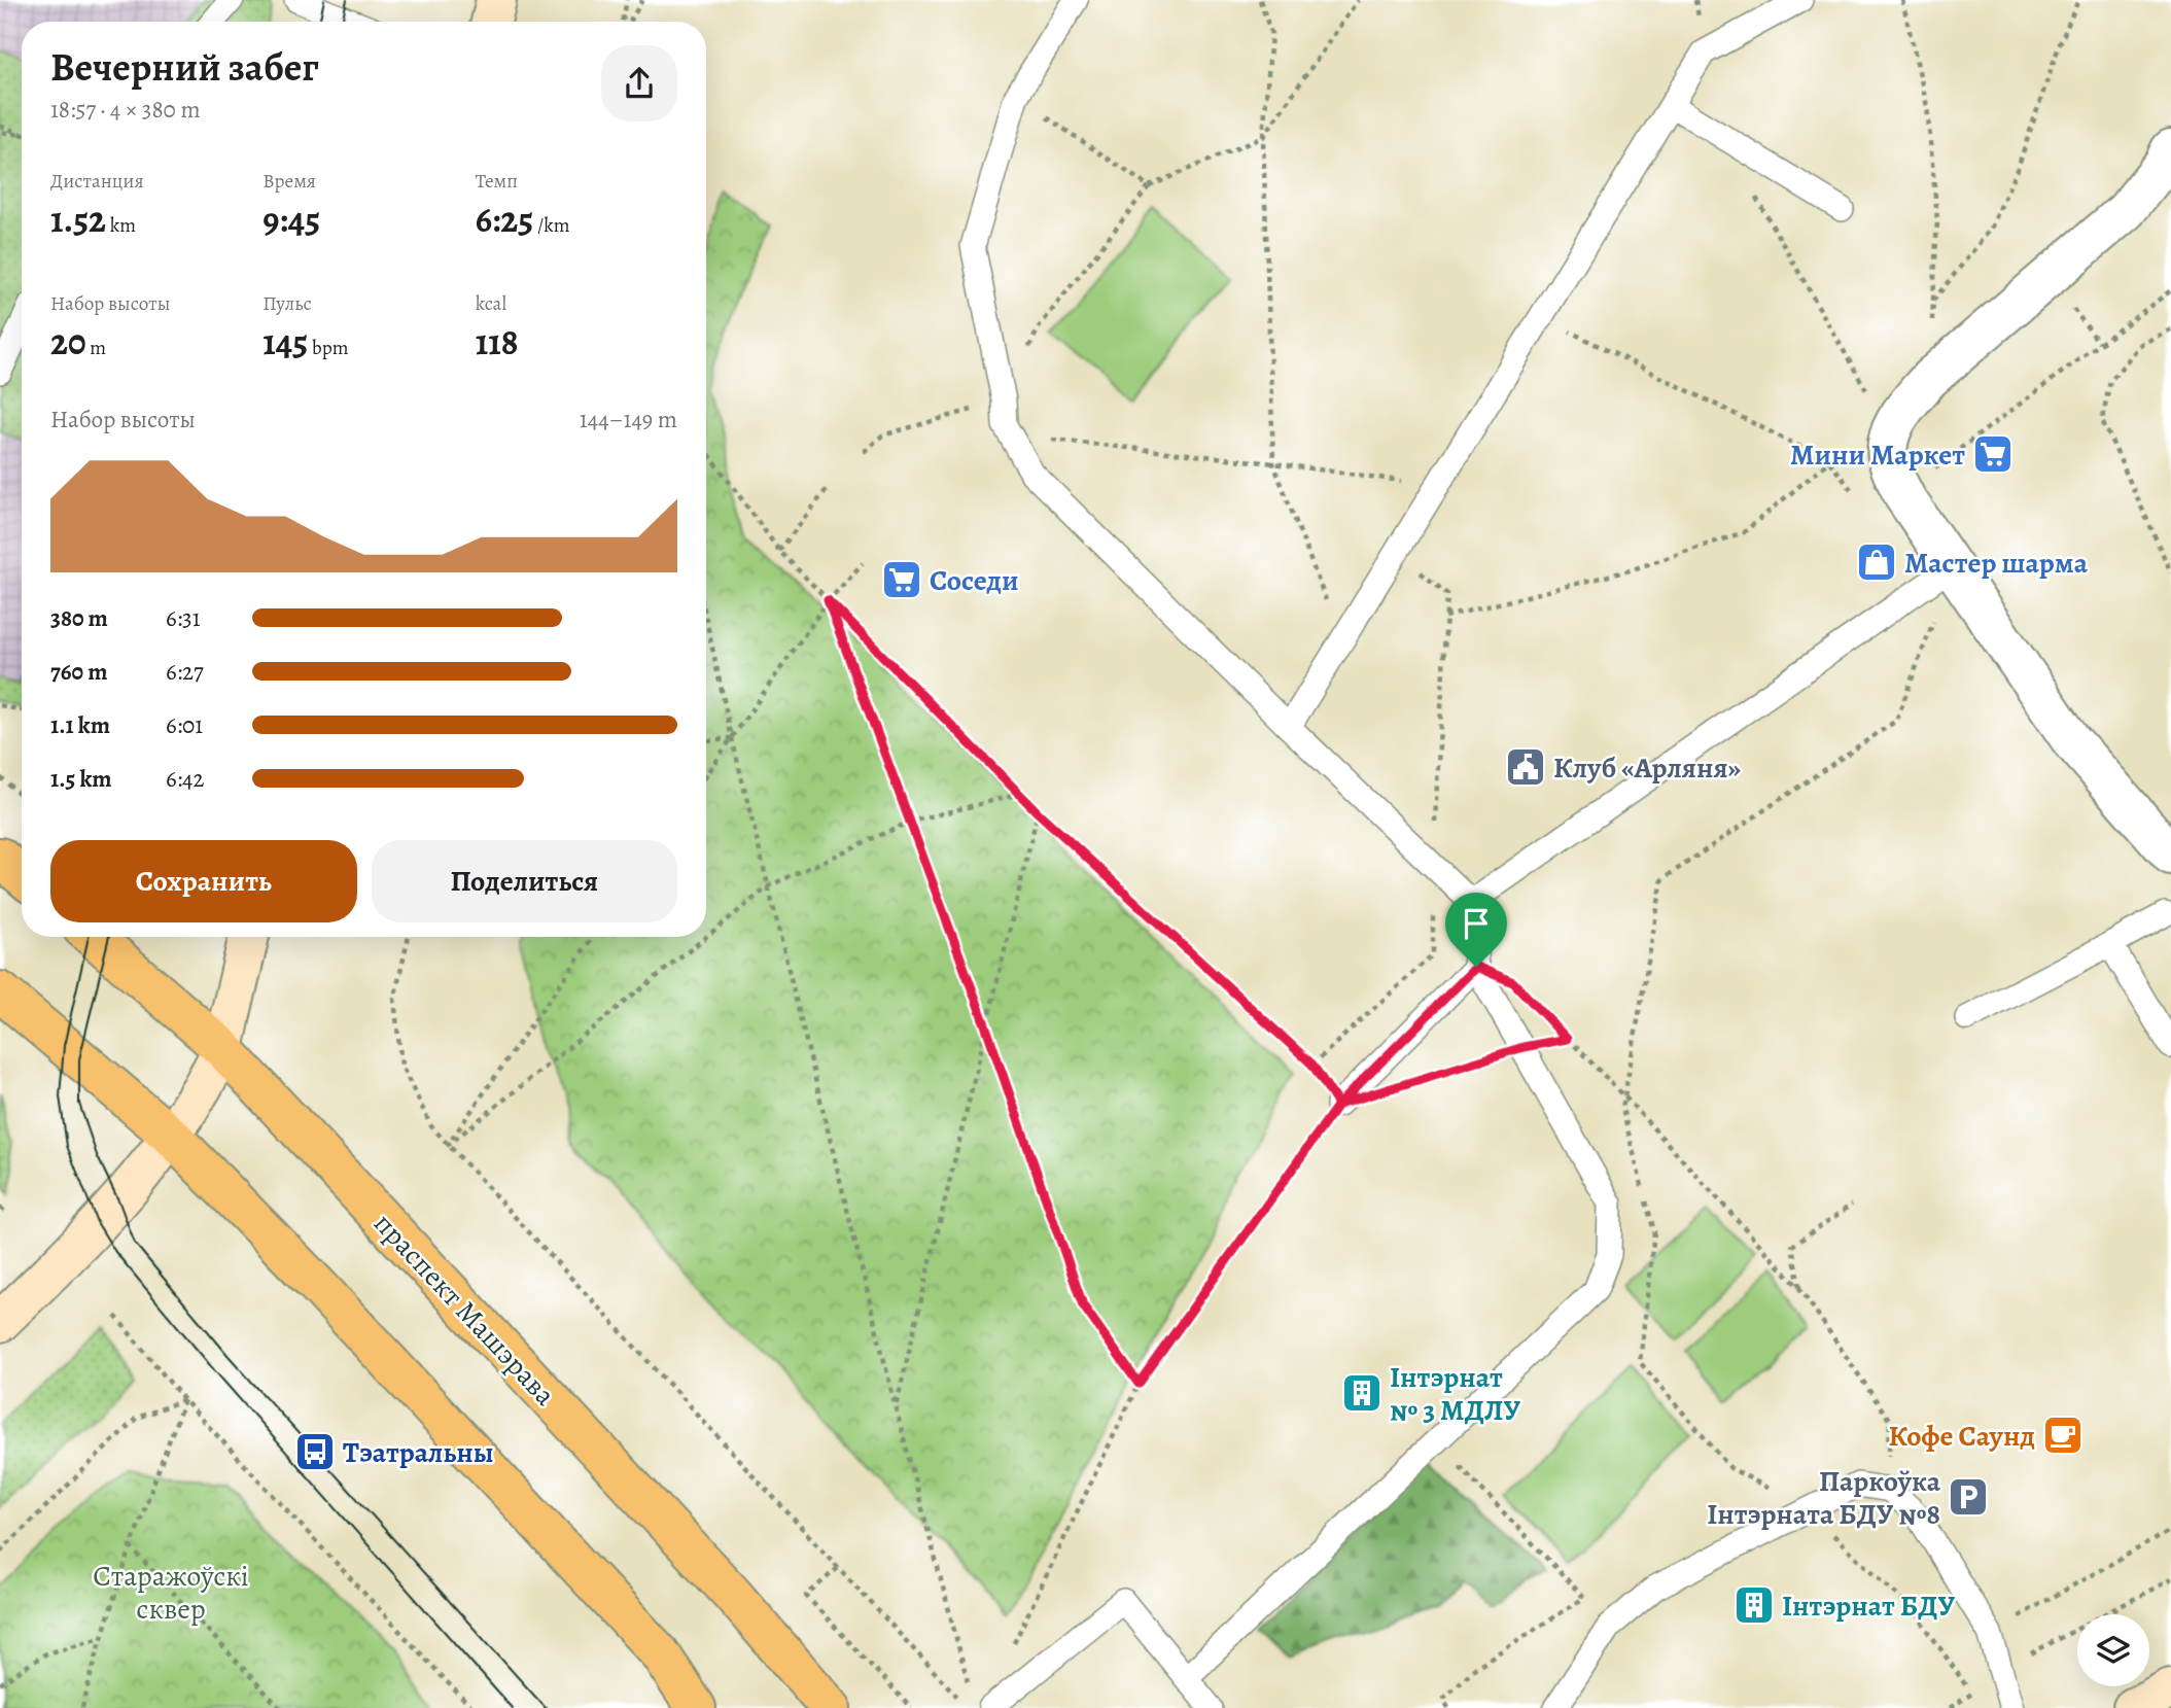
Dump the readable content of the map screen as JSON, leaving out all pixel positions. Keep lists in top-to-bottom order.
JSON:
{
  "streets": {
    "main road": ["праспект Машэрава"]
  },
  "parks": ["Старажоўскі сквер"],
  "places": {
    "supermarket": ["Мини Маркет", "Соседи"],
    "shop": ["Мастер шарма"],
    "public building": ["Клуб «Арляня»"],
    "building": ["Інтэрнат № 3 МДЛУ", "Інтэрнат БДУ"],
    "cafe": ["Кофе Саунд"],
    "bus stop": ["Тэатральны"],
    "parking": ["Паркоўка Інтэрната БДУ №8"]
  },
  "page": {
    "heading": ["Вечерний забег", "18:57 · 4 × 380 m"],
    "stats": [
      ["Дистанция", "1.52 km"],
      ["Время", "9:45"],
      ["Темп", "6:25 /km"],
      ["Набор высоты", "20 m"],
      ["Пульс", "145 bpm"],
      ["kcal", "118"]
    ],
    "chart": ["Набор высоты", "144–149 m"],
    "list": [
      {
        "name": "380 m",
        "note": "6:31"
      },
      {
        "name": "760 m",
        "note": "6:27"
      },
      {
        "name": "1.1 km",
        "note": "6:01"
      },
      {
        "name": "1.5 km",
        "note": "6:42"
      }
    ],
    "buttons": ["Сохранить", "Поделиться"]
  }
}
